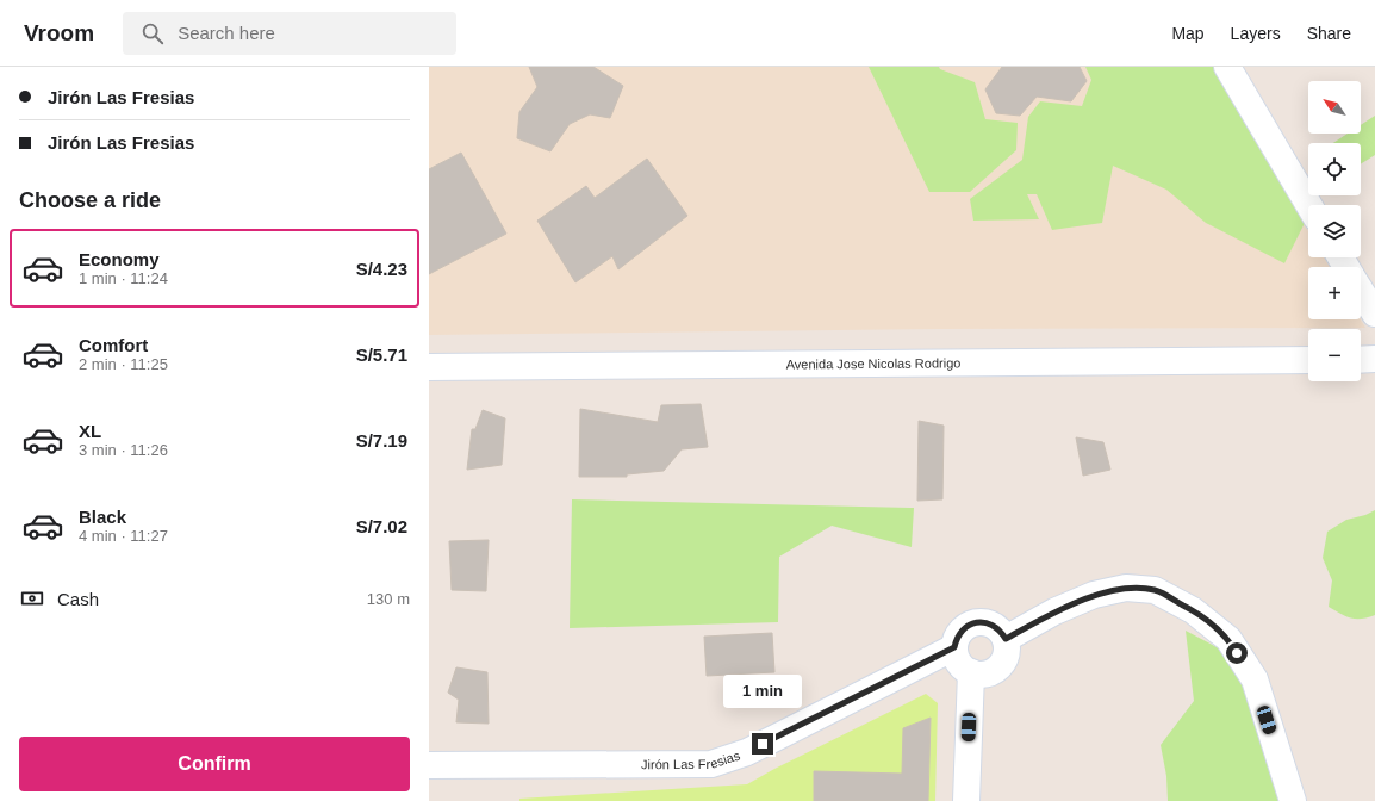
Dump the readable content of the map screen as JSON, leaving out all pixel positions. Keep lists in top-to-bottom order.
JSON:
{
  "streets": {
    "street": ["Avenida Jose Nicolas Rodrigo", "Jirón Las Fresias"]
  },
  "north": "top left",
  "page": {
    "header": "Vroom",
    "search": "Search here",
    "nav": ["Map", "Layers", "Share"],
    "banner": ["Jirón Las Fresias", "Jirón Las Fresias"],
    "map_buttons": ["+", "−"],
    "heading": "Choose a ride",
    "list": [
      {
        "name": "Economy",
        "note": "1 min · 11:24",
        "value": "S/4.23"
      },
      {
        "name": "Comfort",
        "note": "2 min · 11:25",
        "value": "S/5.71"
      },
      {
        "name": "XL",
        "note": "3 min · 11:26",
        "value": "S/7.19"
      },
      {
        "name": "Black",
        "note": "4 min · 11:27",
        "value": "S/7.02"
      }
    ],
    "pay": ["Cash", "130 m"],
    "bubble": "1 min",
    "buttons": "Confirm"
  }
}
